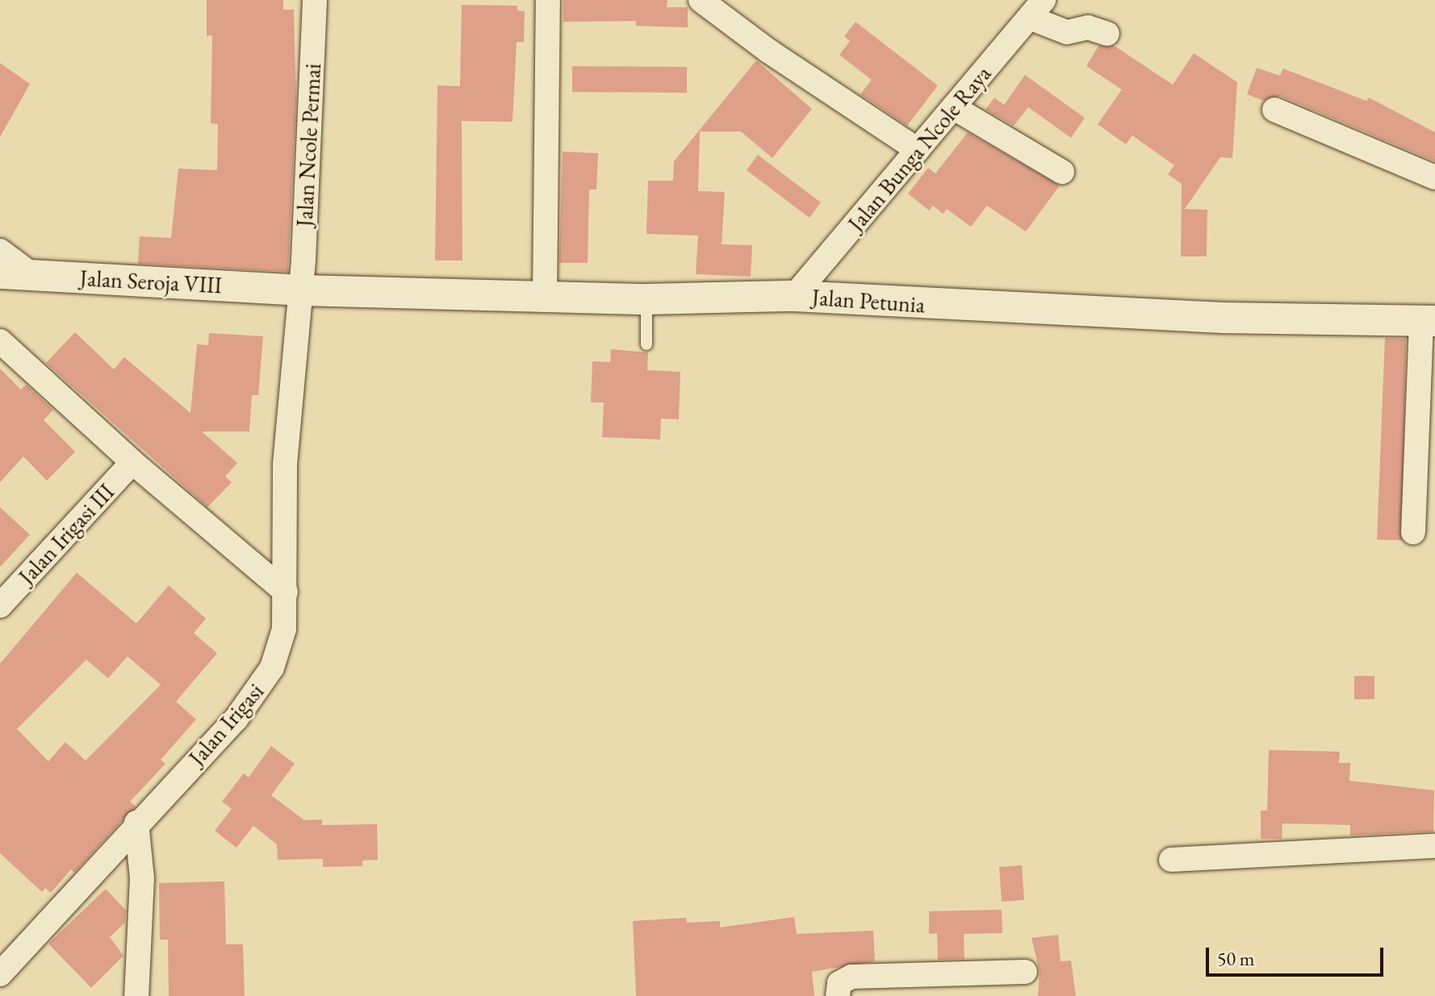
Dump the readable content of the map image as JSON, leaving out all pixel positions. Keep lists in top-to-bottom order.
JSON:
{
  "streets": {
    "street": [
      "Jalan Ncole Permai",
      "Jalan Bunga Ncole Raya",
      "Jalan Seroja VIII",
      "Jalan Petunia",
      "Jalan Irigasi III",
      "Jalan Irigasi"
    ]
  },
  "crossings": [
    ["Jalan Ncole Permai", "Jalan Seroja VIII"],
    ["Jalan Ncole Permai", "Jalan Petunia"],
    ["Jalan Ncole Permai", "Jalan Irigasi"],
    ["Jalan Bunga Ncole Raya", "Jalan Petunia"],
    ["Jalan Seroja VIII", "Jalan Petunia"],
    ["Jalan Seroja VIII", "Jalan Irigasi"],
    ["Jalan Petunia", "Jalan Irigasi"]
  ],
  "scale_bar": "50 m"
}
